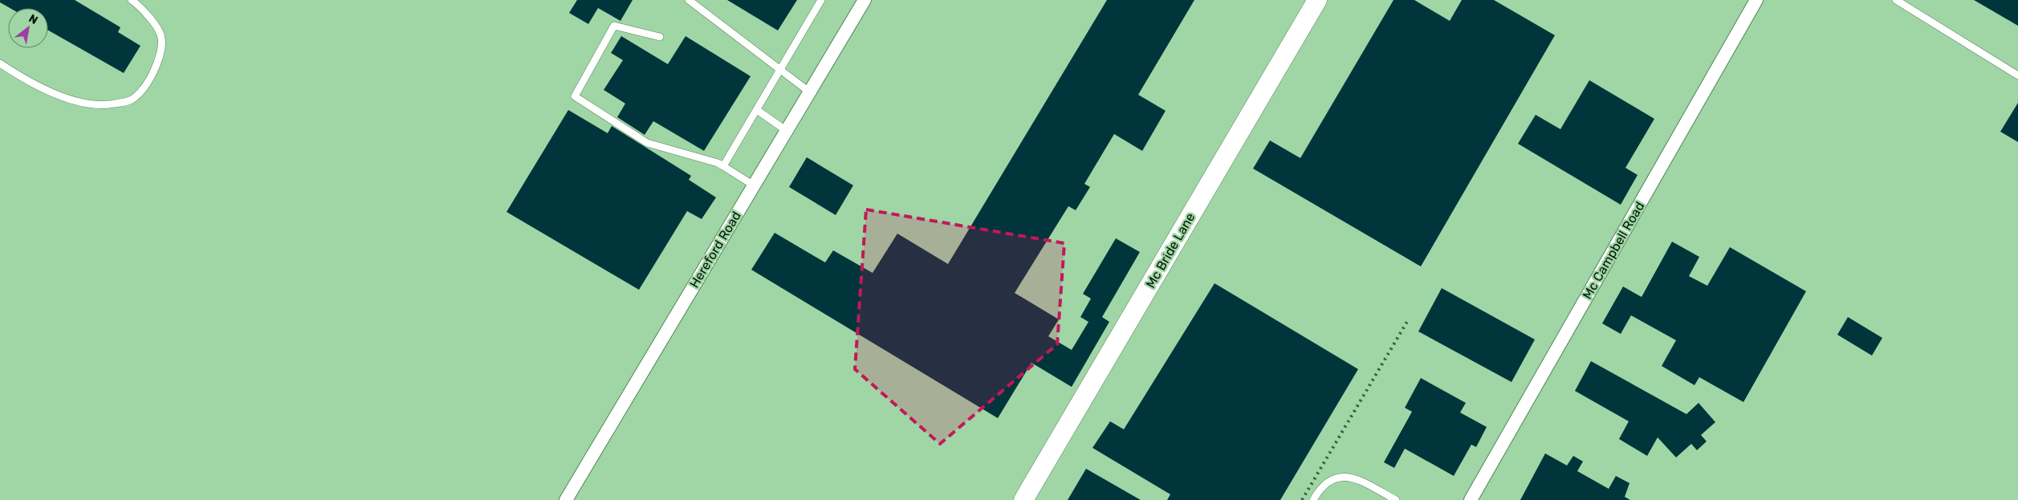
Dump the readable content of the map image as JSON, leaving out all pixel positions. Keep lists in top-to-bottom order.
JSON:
{
  "streets": {
    "street": ["Hereford Road", "Mc Bride Lane", "Mc Campbell Road"]
  },
  "north": "top right"
}
